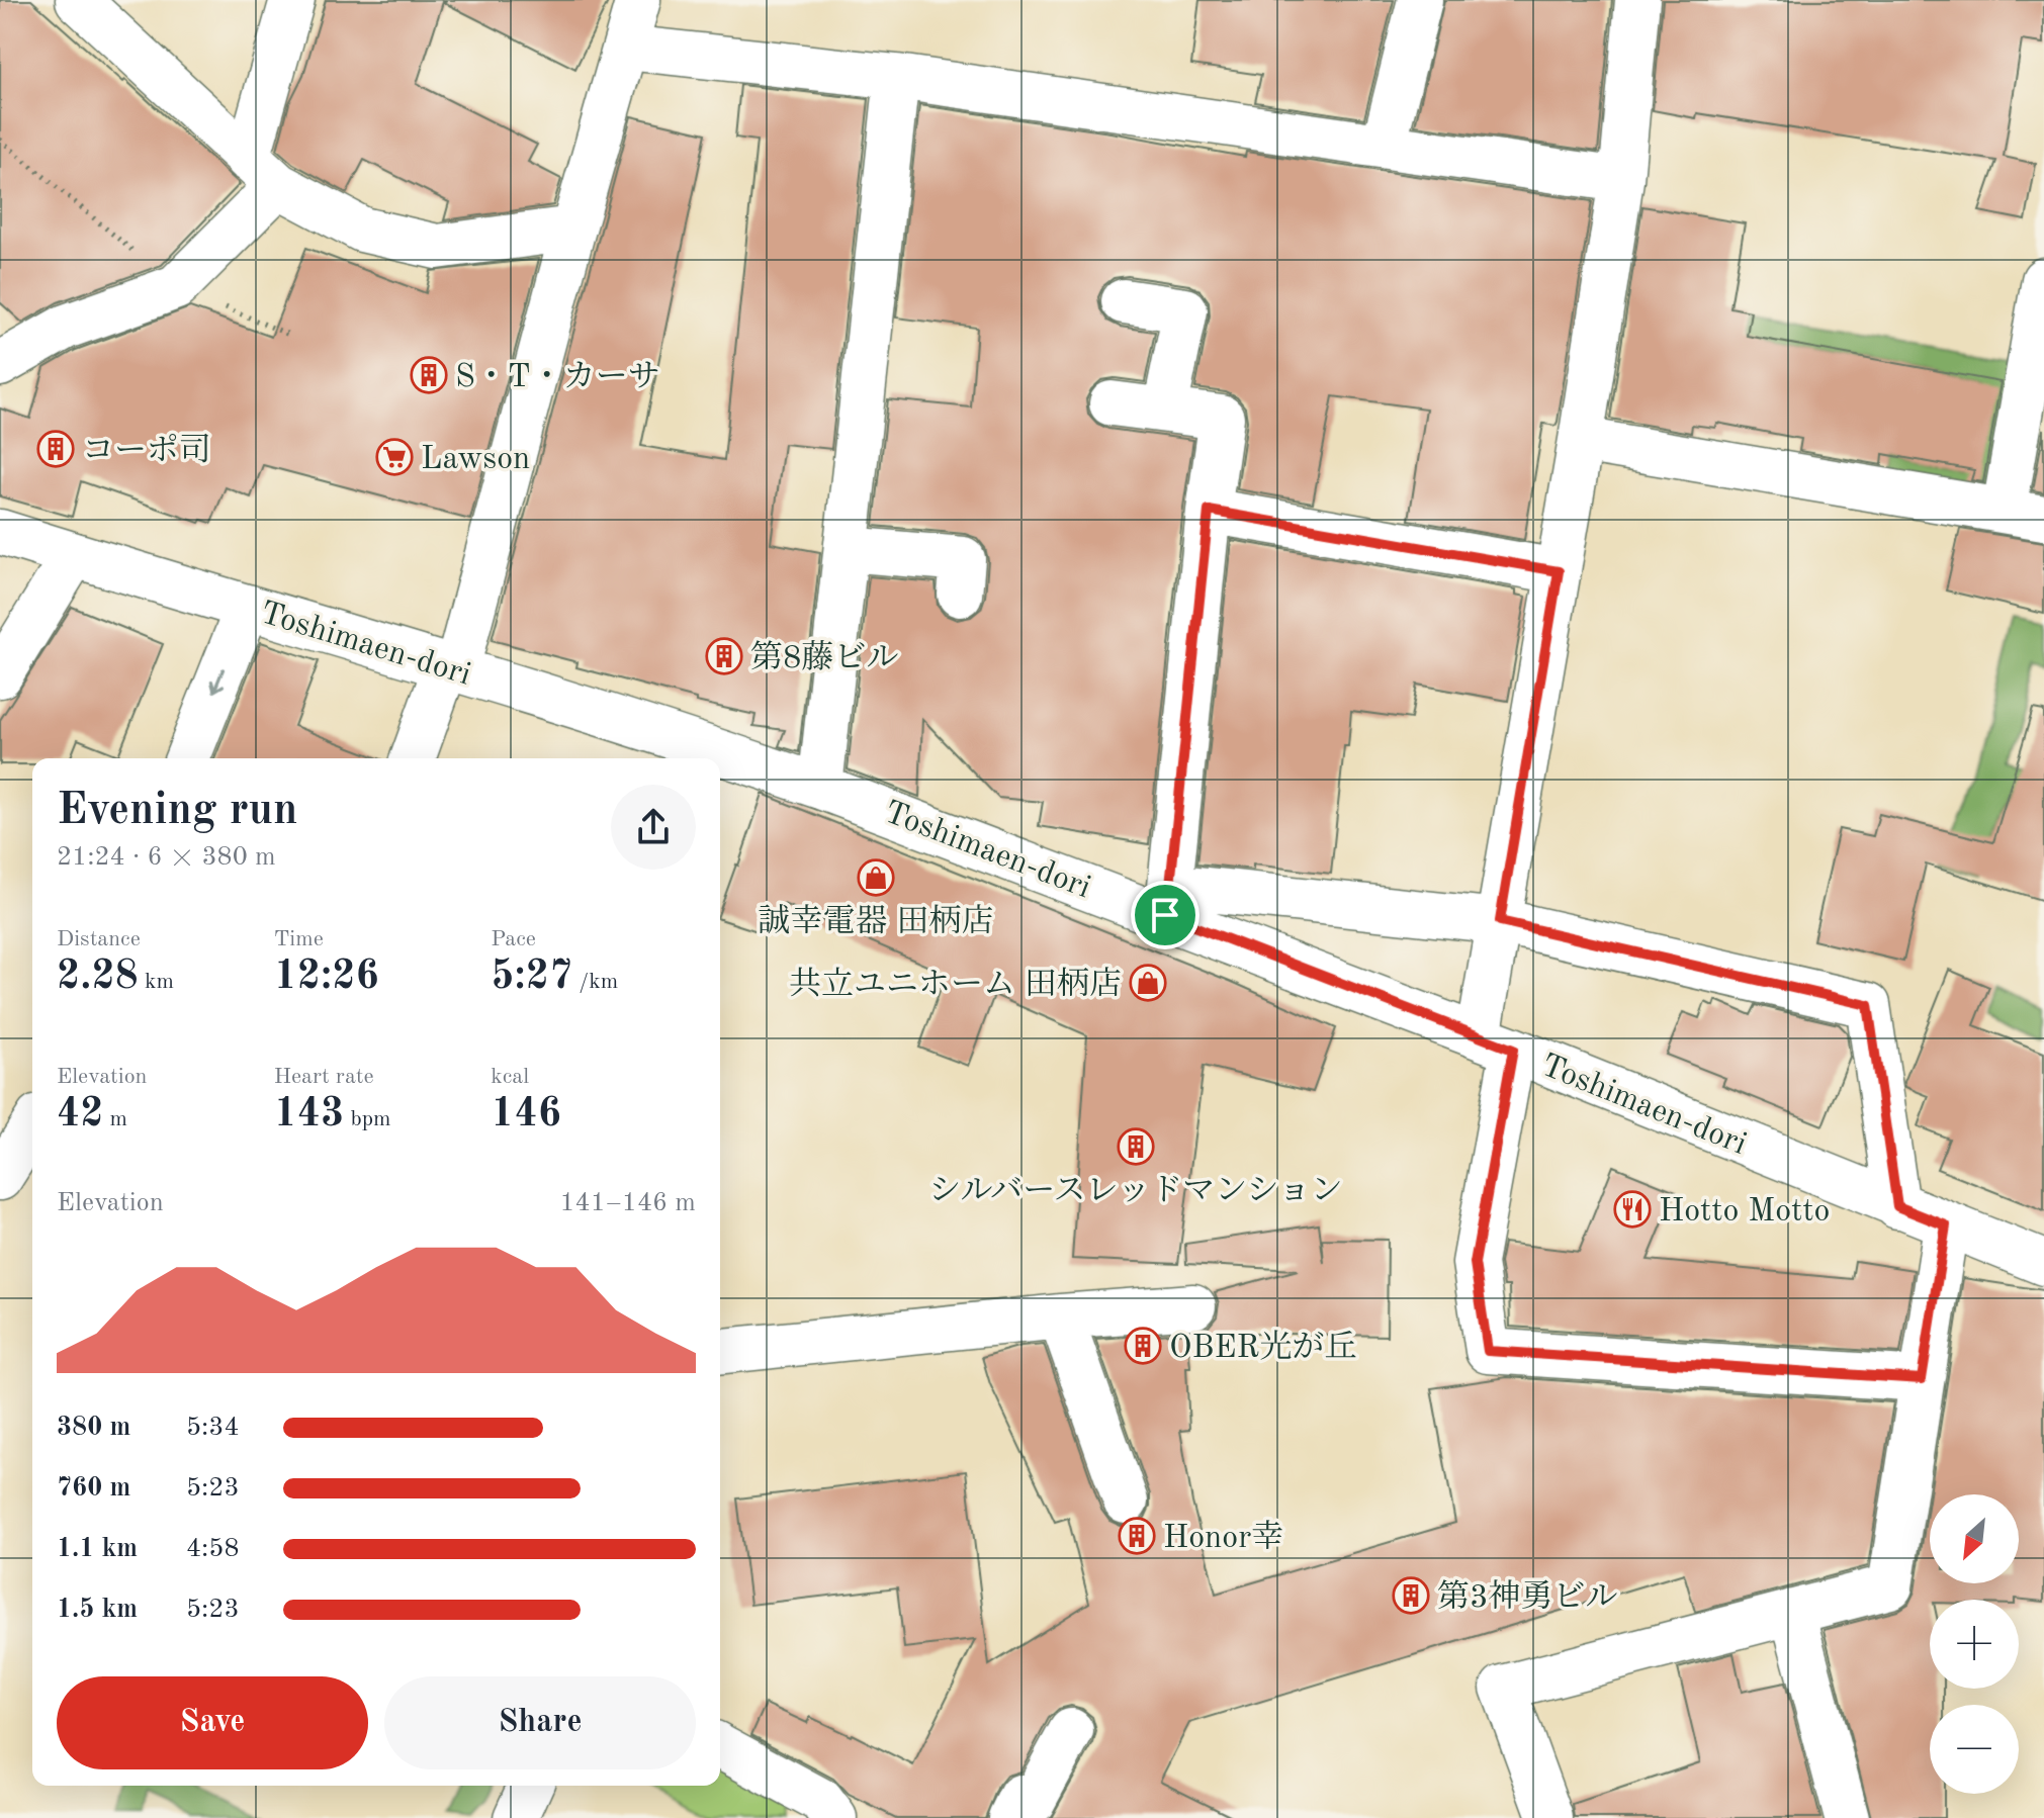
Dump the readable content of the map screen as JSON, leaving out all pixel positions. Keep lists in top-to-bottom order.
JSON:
{
  "streets": {
    "street": ["Toshimaen-dori"]
  },
  "places": {
    "building": [
      "S・T・カーサ",
      "コーポ司",
      "第8藤ビル",
      "シルバースレッドマンション",
      "OBER光が丘",
      "Honor幸",
      "第3神勇ビル"
    ],
    "supermarket": ["Lawson"],
    "shop": ["誠幸電器 田柄店", "共立ユニホーム 田柄店"],
    "restaurant": ["Hotto Motto"]
  },
  "north": "bottom left",
  "page": {
    "heading": ["Evening run", "21:24 · 6 × 380 m"],
    "stats": [
      ["Distance", "2.28 km"],
      ["Time", "12:26"],
      ["Pace", "5:27 /km"],
      ["Elevation", "42 m"],
      ["Heart rate", "143 bpm"],
      ["kcal", "146"]
    ],
    "chart": ["Elevation", "141–146 m"],
    "list": [
      {
        "name": "380 m",
        "note": "5:34"
      },
      {
        "name": "760 m",
        "note": "5:23"
      },
      {
        "name": "1.1 km",
        "note": "4:58"
      },
      {
        "name": "1.5 km",
        "note": "5:23"
      }
    ],
    "map_buttons": ["+", "−"],
    "buttons": ["Save", "Share"]
  }
}
